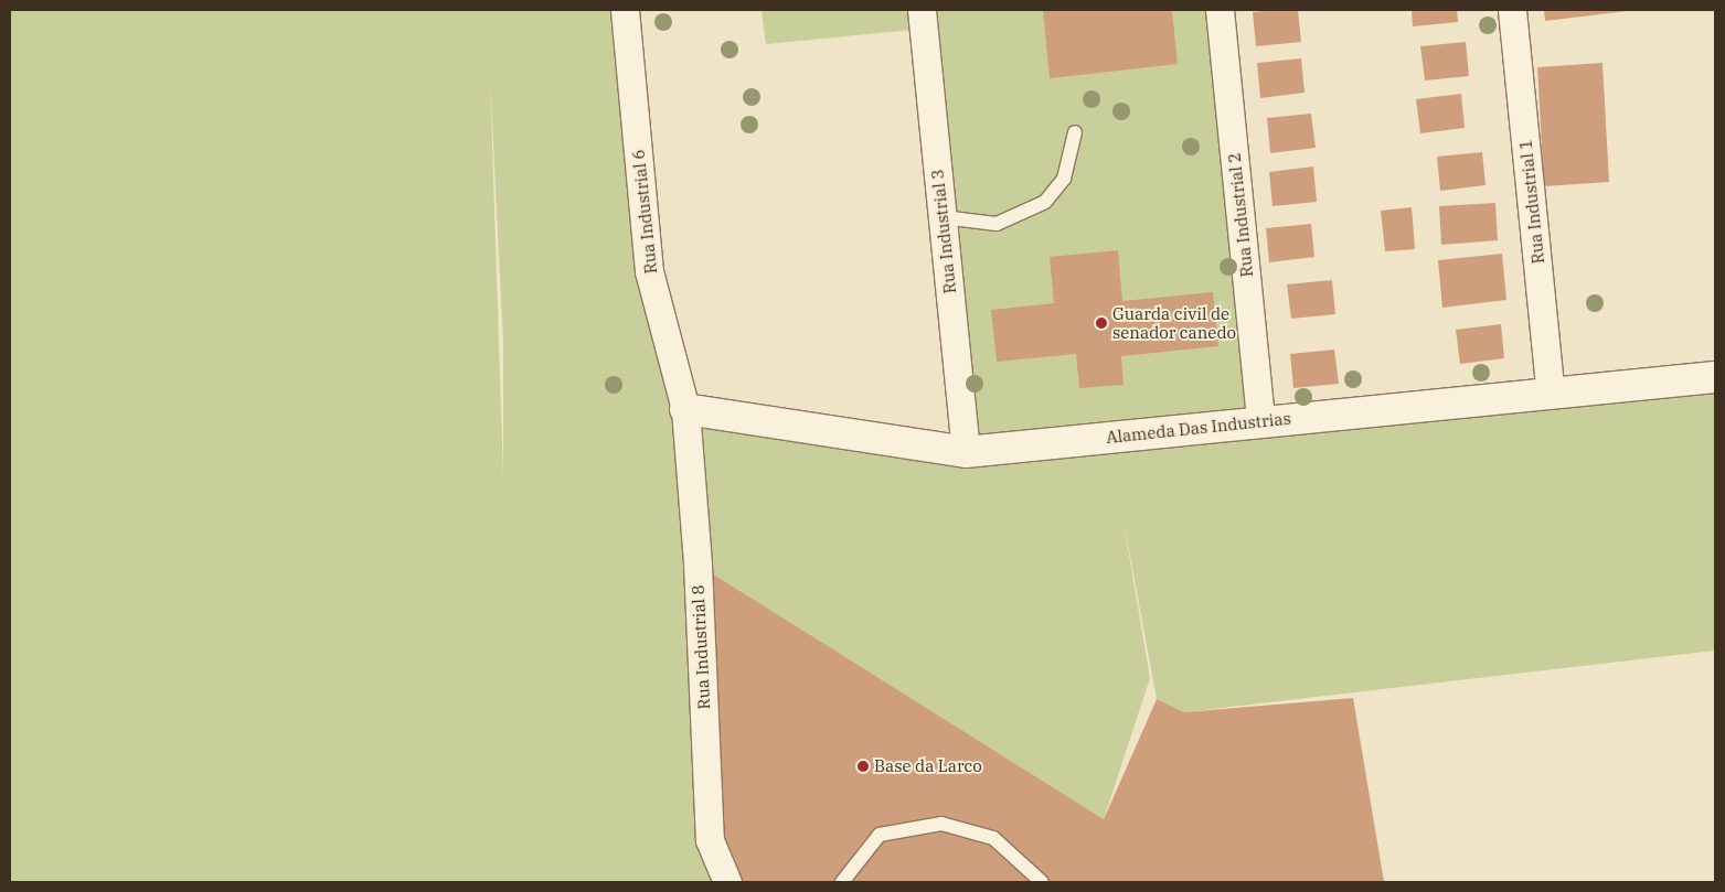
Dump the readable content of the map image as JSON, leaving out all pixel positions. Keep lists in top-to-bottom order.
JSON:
{
  "streets": {
    "street": [
      "Rua Industrial 1",
      "Rua Industrial 6",
      "Rua Industrial 2",
      "Rua Industrial 3",
      "Alameda Das Industrias",
      "Rua Industrial 8"
    ]
  },
  "crossings": [
    ["Rua Industrial 1", "Alameda Das Industrias"],
    ["Rua Industrial 6", "Alameda Das Industrias"],
    ["Rua Industrial 6", "Rua Industrial 8"],
    ["Rua Industrial 2", "Alameda Das Industrias"],
    ["Rua Industrial 3", "Alameda Das Industrias"],
    ["Alameda Das Industrias", "Rua Industrial 8"]
  ],
  "places": ["Guarda civil de senador canedo", "Base da Larco"]
}
